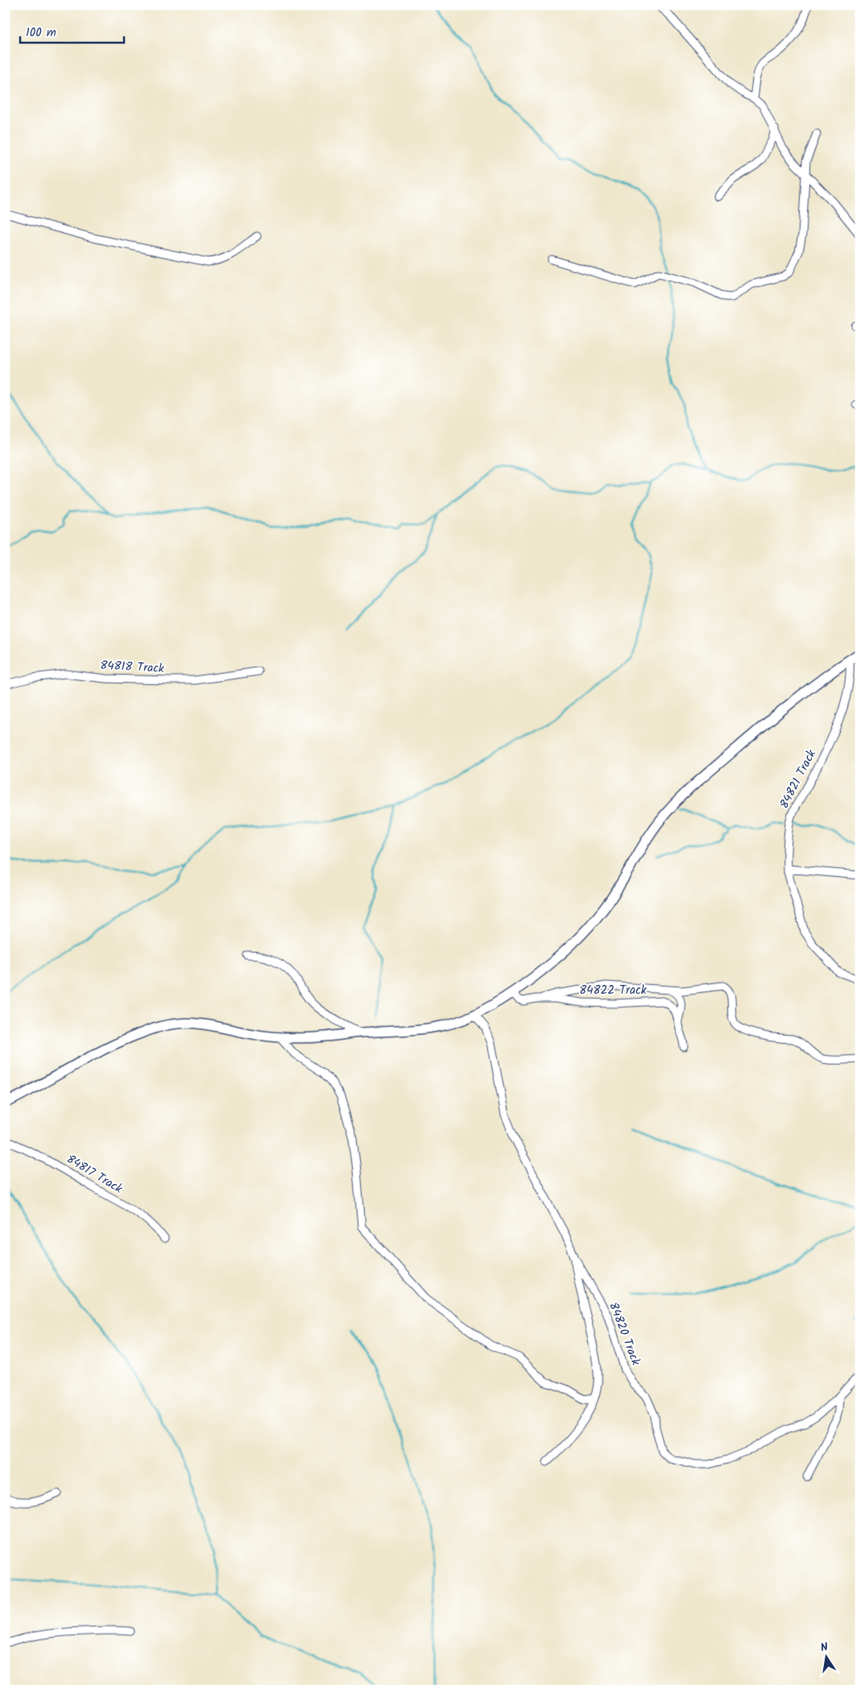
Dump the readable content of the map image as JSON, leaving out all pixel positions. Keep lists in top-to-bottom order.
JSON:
{
  "streets": {
    "street": [
      "84818 Track",
      "84821 Track",
      "84822 Track",
      "84817 Track",
      "84820 Track"
    ]
  },
  "scale_bar": "100 m",
  "north": "top"
}
